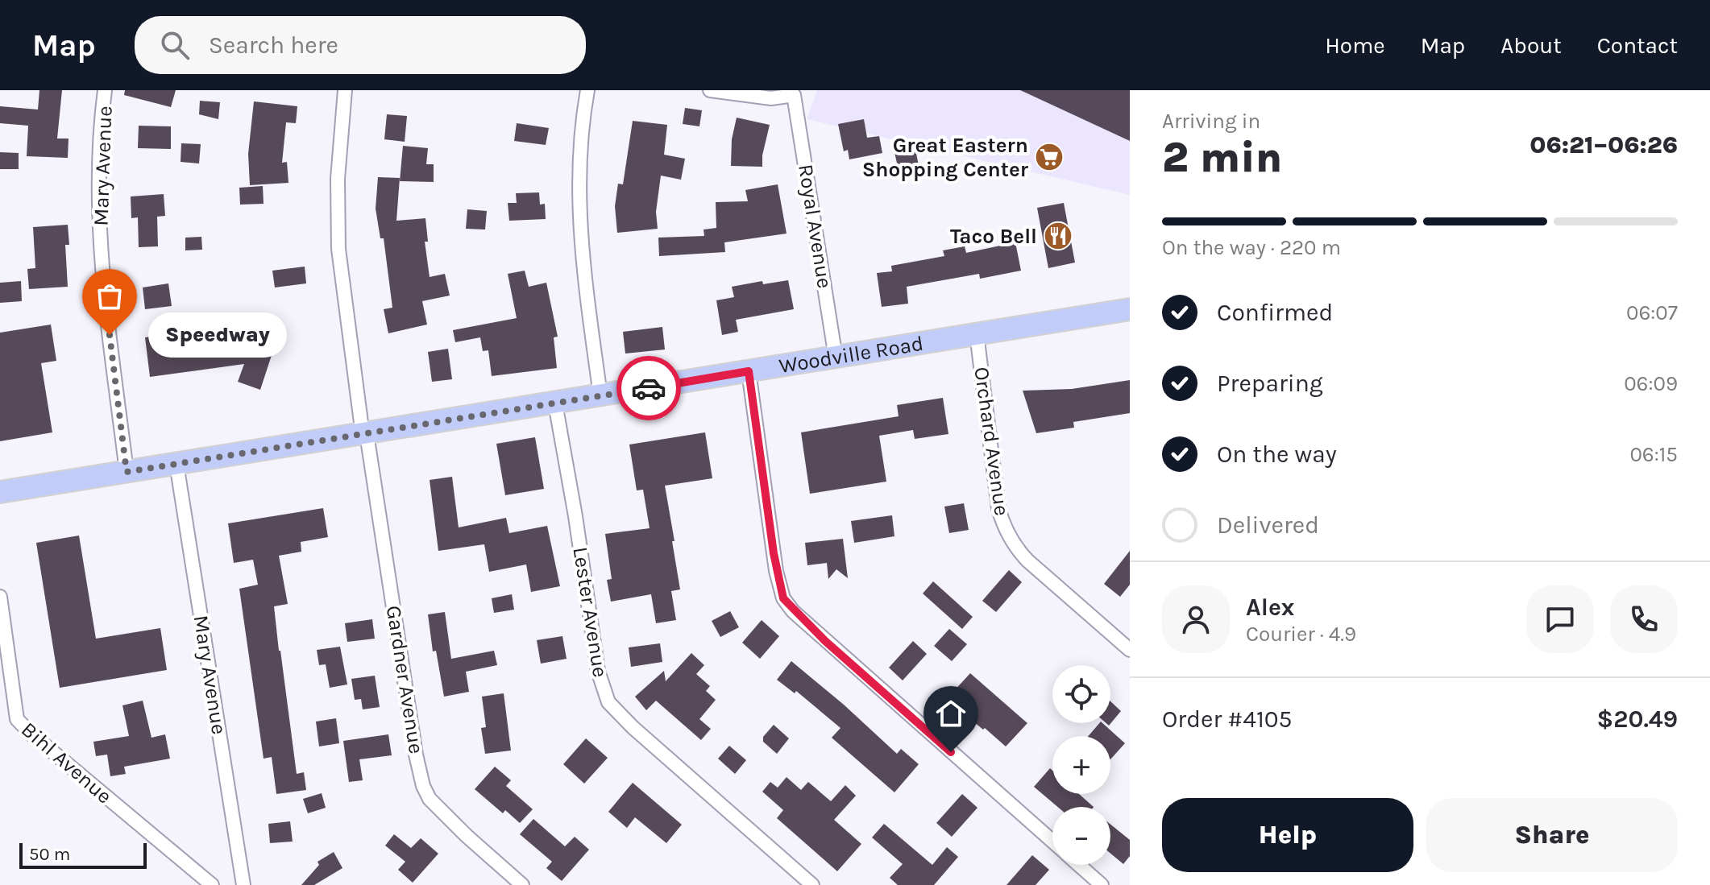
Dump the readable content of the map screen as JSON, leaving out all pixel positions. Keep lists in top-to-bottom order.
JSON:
{
  "streets": {
    "main road": ["Woodville Road"],
    "street": [
      "Mary Avenue",
      "Royal Avenue",
      "Orchard Avenue",
      "Lester Avenue",
      "Gardner Avenue",
      "Bihl Avenue"
    ]
  },
  "crossings": [
    ["Mary Avenue", "Woodville Road"],
    ["Royal Avenue", "Woodville Road"],
    ["Woodville Road", "Orchard Avenue"],
    ["Woodville Road", "Lester Avenue"],
    ["Woodville Road", "Gardner Avenue"]
  ],
  "places": {
    "supermarket": ["Great Eastern Shopping Center"],
    "restaurant": ["Taco Bell"],
    "other": ["Speedway"]
  },
  "scale_bar": "50 m",
  "page": {
    "header": "Map",
    "search": "Search here",
    "nav": [
      "Home",
      "Map",
      "About",
      "Contact"
    ],
    "heading": ["2 min", "Arriving in", "06:21–06:26"],
    "panel": [
      "Alex",
      "Courier · 4.9",
      "Order #4105",
      "$20.49"
    ],
    "bar": "On the way · 220 m",
    "list": [
      ["Confirmed", "06:07"],
      ["Preparing", "06:09"],
      ["On the way", "06:15"],
      "Delivered"
    ],
    "bubble": "Speedway",
    "map_buttons": ["+", "−"],
    "buttons": ["Help", "Share"],
    "scale": "50 m"
  }
}
